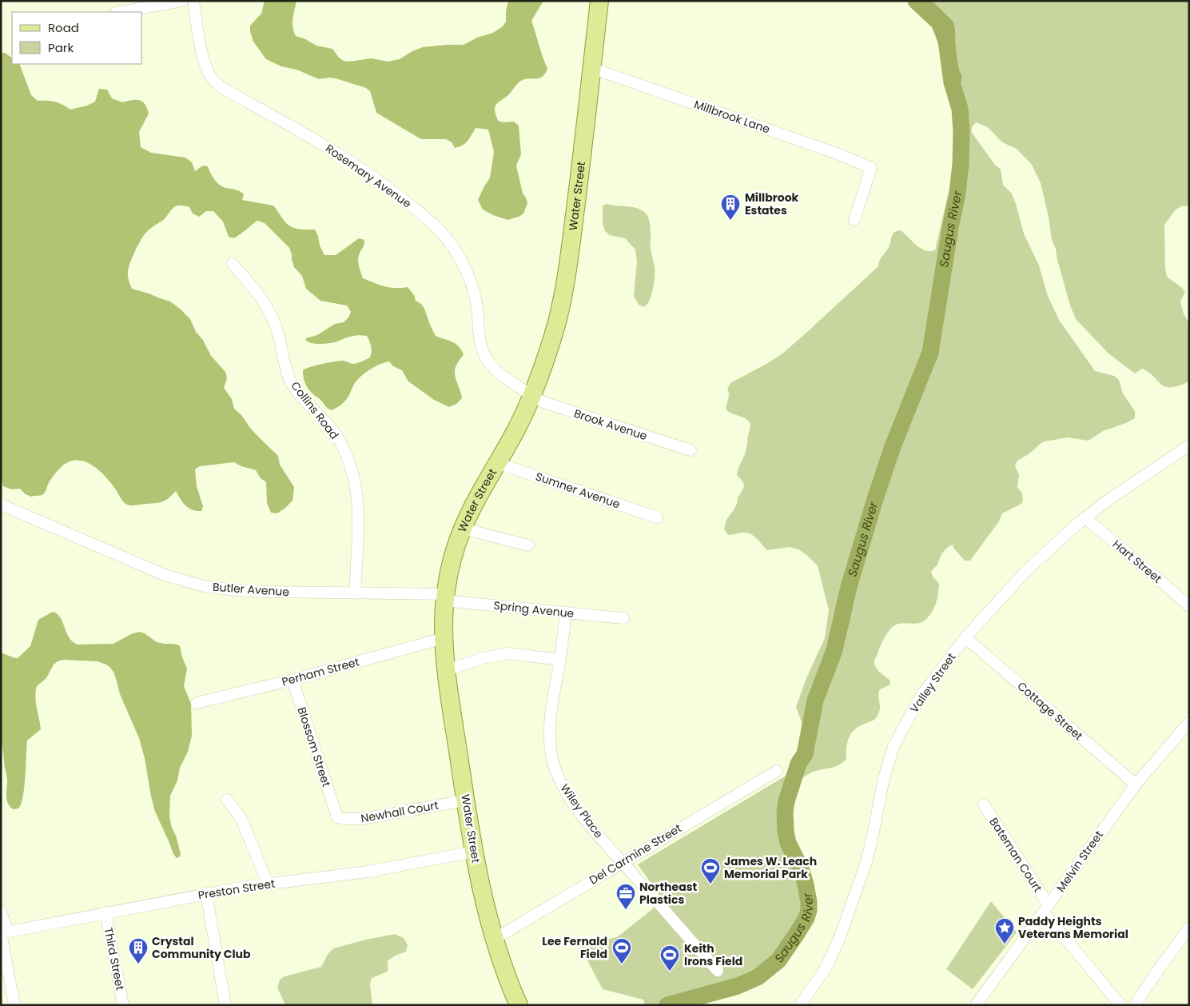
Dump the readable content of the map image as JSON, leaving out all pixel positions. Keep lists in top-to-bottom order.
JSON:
{
  "streets": {
    "main road": ["Water Street"],
    "street": [
      "Millbrook Lane",
      "Rosemary Avenue",
      "Collins Road",
      "Brook Avenue",
      "Sumner Avenue",
      "Hart Street",
      "Butler Avenue",
      "Spring Avenue",
      "Perham Street",
      "Valley Street",
      "Cottage Street",
      "Blossom Street",
      "Wiley Place",
      "Newhall Court",
      "Del Carmine Street",
      "Bateman Court",
      "Melvin Street",
      "Preston Street",
      "Third Street"
    ]
  },
  "crossings": [
    ["Millbrook Lane", "Water Street"],
    ["Rosemary Avenue", "Water Street"],
    ["Rosemary Avenue", "Brook Avenue"],
    ["Water Street", "Brook Avenue"],
    ["Water Street", "Sumner Avenue"],
    ["Water Street", "Butler Avenue"],
    ["Water Street", "Spring Avenue"],
    ["Water Street", "Perham Street"],
    ["Water Street", "Newhall Court"],
    ["Water Street", "Del Carmine Street"],
    ["Water Street", "Preston Street"],
    ["Collins Road", "Butler Avenue"],
    ["Hart Street", "Valley Street"],
    ["Butler Avenue", "Spring Avenue"],
    ["Spring Avenue", "Wiley Place"],
    ["Perham Street", "Blossom Street"],
    ["Valley Street", "Cottage Street"],
    ["Cottage Street", "Melvin Street"],
    ["Blossom Street", "Newhall Court"],
    ["Wiley Place", "Del Carmine Street"],
    ["Bateman Court", "Melvin Street"],
    ["Preston Street", "Third Street"]
  ],
  "water": ["Saugus River"],
  "places": {
    "building": ["Millbrook Estates", "Crystal Community Club"],
    "sports": ["James W. Leach Memorial Park", "Lee Fernald Field", "Keith Irons Field"],
    "office": ["Northeast Plastics"],
    "place": ["Paddy Heights Veterans Memorial"]
  },
  "legend": ["Road", "Park"]
}
